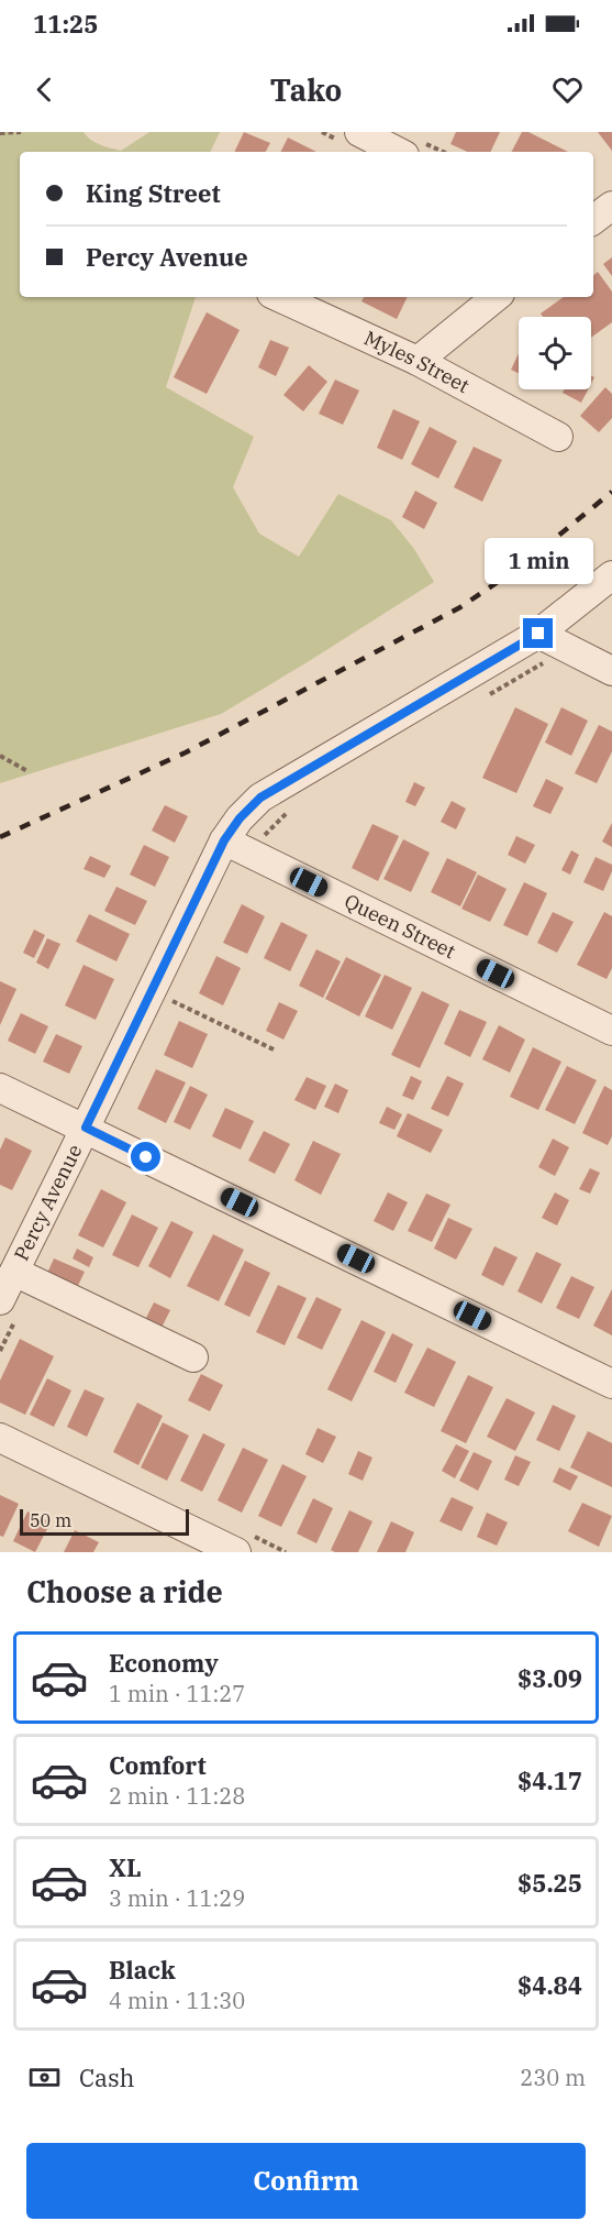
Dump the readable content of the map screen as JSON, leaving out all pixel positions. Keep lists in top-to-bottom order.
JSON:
{
  "streets": {
    "street": ["Myles Street", "Queen Street", "Percy Avenue"]
  },
  "crossings": [
    ["Queen Street", "Percy Avenue"]
  ],
  "scale_bar": "50 m",
  "page": {
    "status": "11:25",
    "header": "Tako",
    "banner": ["King Street", "Percy Avenue"],
    "bubble": "1 min",
    "scale": "50 m",
    "heading": "Choose a ride",
    "list": [
      {
        "name": "Economy",
        "note": "1 min · 11:27",
        "value": "$3.09"
      },
      {
        "name": "Comfort",
        "note": "2 min · 11:28",
        "value": "$4.17"
      },
      {
        "name": "XL",
        "note": "3 min · 11:29",
        "value": "$5.25"
      },
      {
        "name": "Black",
        "note": "4 min · 11:30",
        "value": "$4.84"
      }
    ],
    "pay": ["Cash", "230 m"],
    "buttons": "Confirm"
  }
}
